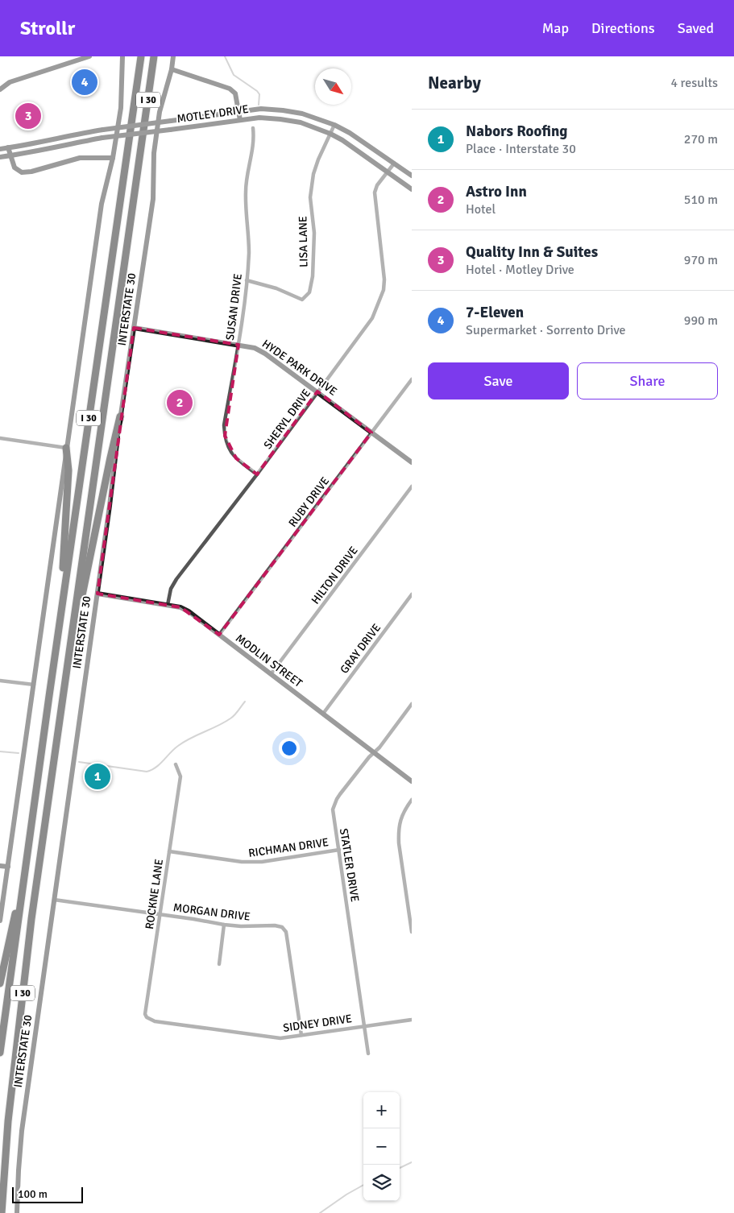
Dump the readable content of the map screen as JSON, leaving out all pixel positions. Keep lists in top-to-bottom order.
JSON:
{
  "streets": {
    "highway": ["I 30"],
    "main road": [
      "MOTLEY DRIVE",
      "INTERSTATE 30",
      "HYDE PARK DRIVE",
      "MODLIN STREET"
    ],
    "street": [
      "LISA LANE",
      "SUSAN DRIVE",
      "SHERYL DRIVE",
      "RUBY DRIVE",
      "HILTON DRIVE",
      "GRAY DRIVE",
      "RICHMAN DRIVE",
      "STATLER DRIVE",
      "ROCKNE LANE",
      "MORGAN DRIVE",
      "SIDNEY DRIVE"
    ]
  },
  "crossings": [
    ["MOTLEY DRIVE", "LISA LANE"],
    ["MOTLEY DRIVE", "SHERYL DRIVE"],
    ["LISA LANE", "SUSAN DRIVE"],
    ["SUSAN DRIVE", "HYDE PARK DRIVE"],
    ["SUSAN DRIVE", "SHERYL DRIVE"],
    ["INTERSTATE 30", "HYDE PARK DRIVE"],
    ["INTERSTATE 30", "MODLIN STREET"],
    ["INTERSTATE 30", "MORGAN DRIVE"],
    ["HYDE PARK DRIVE", "SHERYL DRIVE"],
    ["HYDE PARK DRIVE", "RUBY DRIVE"],
    ["SHERYL DRIVE", "MODLIN STREET"],
    ["RUBY DRIVE", "MODLIN STREET"],
    ["HILTON DRIVE", "MODLIN STREET"],
    ["GRAY DRIVE", "MODLIN STREET"],
    ["MODLIN STREET", "STATLER DRIVE"],
    ["RICHMAN DRIVE", "STATLER DRIVE"],
    ["RICHMAN DRIVE", "ROCKNE LANE"],
    ["STATLER DRIVE", "SIDNEY DRIVE"],
    ["ROCKNE LANE", "MORGAN DRIVE"],
    ["ROCKNE LANE", "SIDNEY DRIVE"],
    ["MORGAN DRIVE", "SIDNEY DRIVE"]
  ],
  "scale_bar": "100 m",
  "north": "bottom right",
  "page": {
    "header": "Strollr",
    "nav": ["Map", "Directions", "Saved"],
    "heading": ["Nearby", "4 results"],
    "pins": [
      "4",
      "3",
      "2",
      "1"
    ],
    "list": [
      {
        "mark": "1",
        "name": "Nabors Roofing",
        "note": "Place · Interstate 30",
        "value": "270 m"
      },
      {
        "mark": "2",
        "name": "Astro Inn",
        "note": "Hotel",
        "value": "510 m"
      },
      {
        "mark": "3",
        "name": "Quality Inn & Suites",
        "note": "Hotel · Motley Drive",
        "value": "970 m"
      },
      {
        "mark": "4",
        "name": "7-Eleven",
        "note": "Supermarket · Sorrento Drive",
        "value": "990 m"
      }
    ],
    "buttons": ["Save", "Share"],
    "map_buttons": ["+", "−"],
    "scale": "100 m"
  }
}
